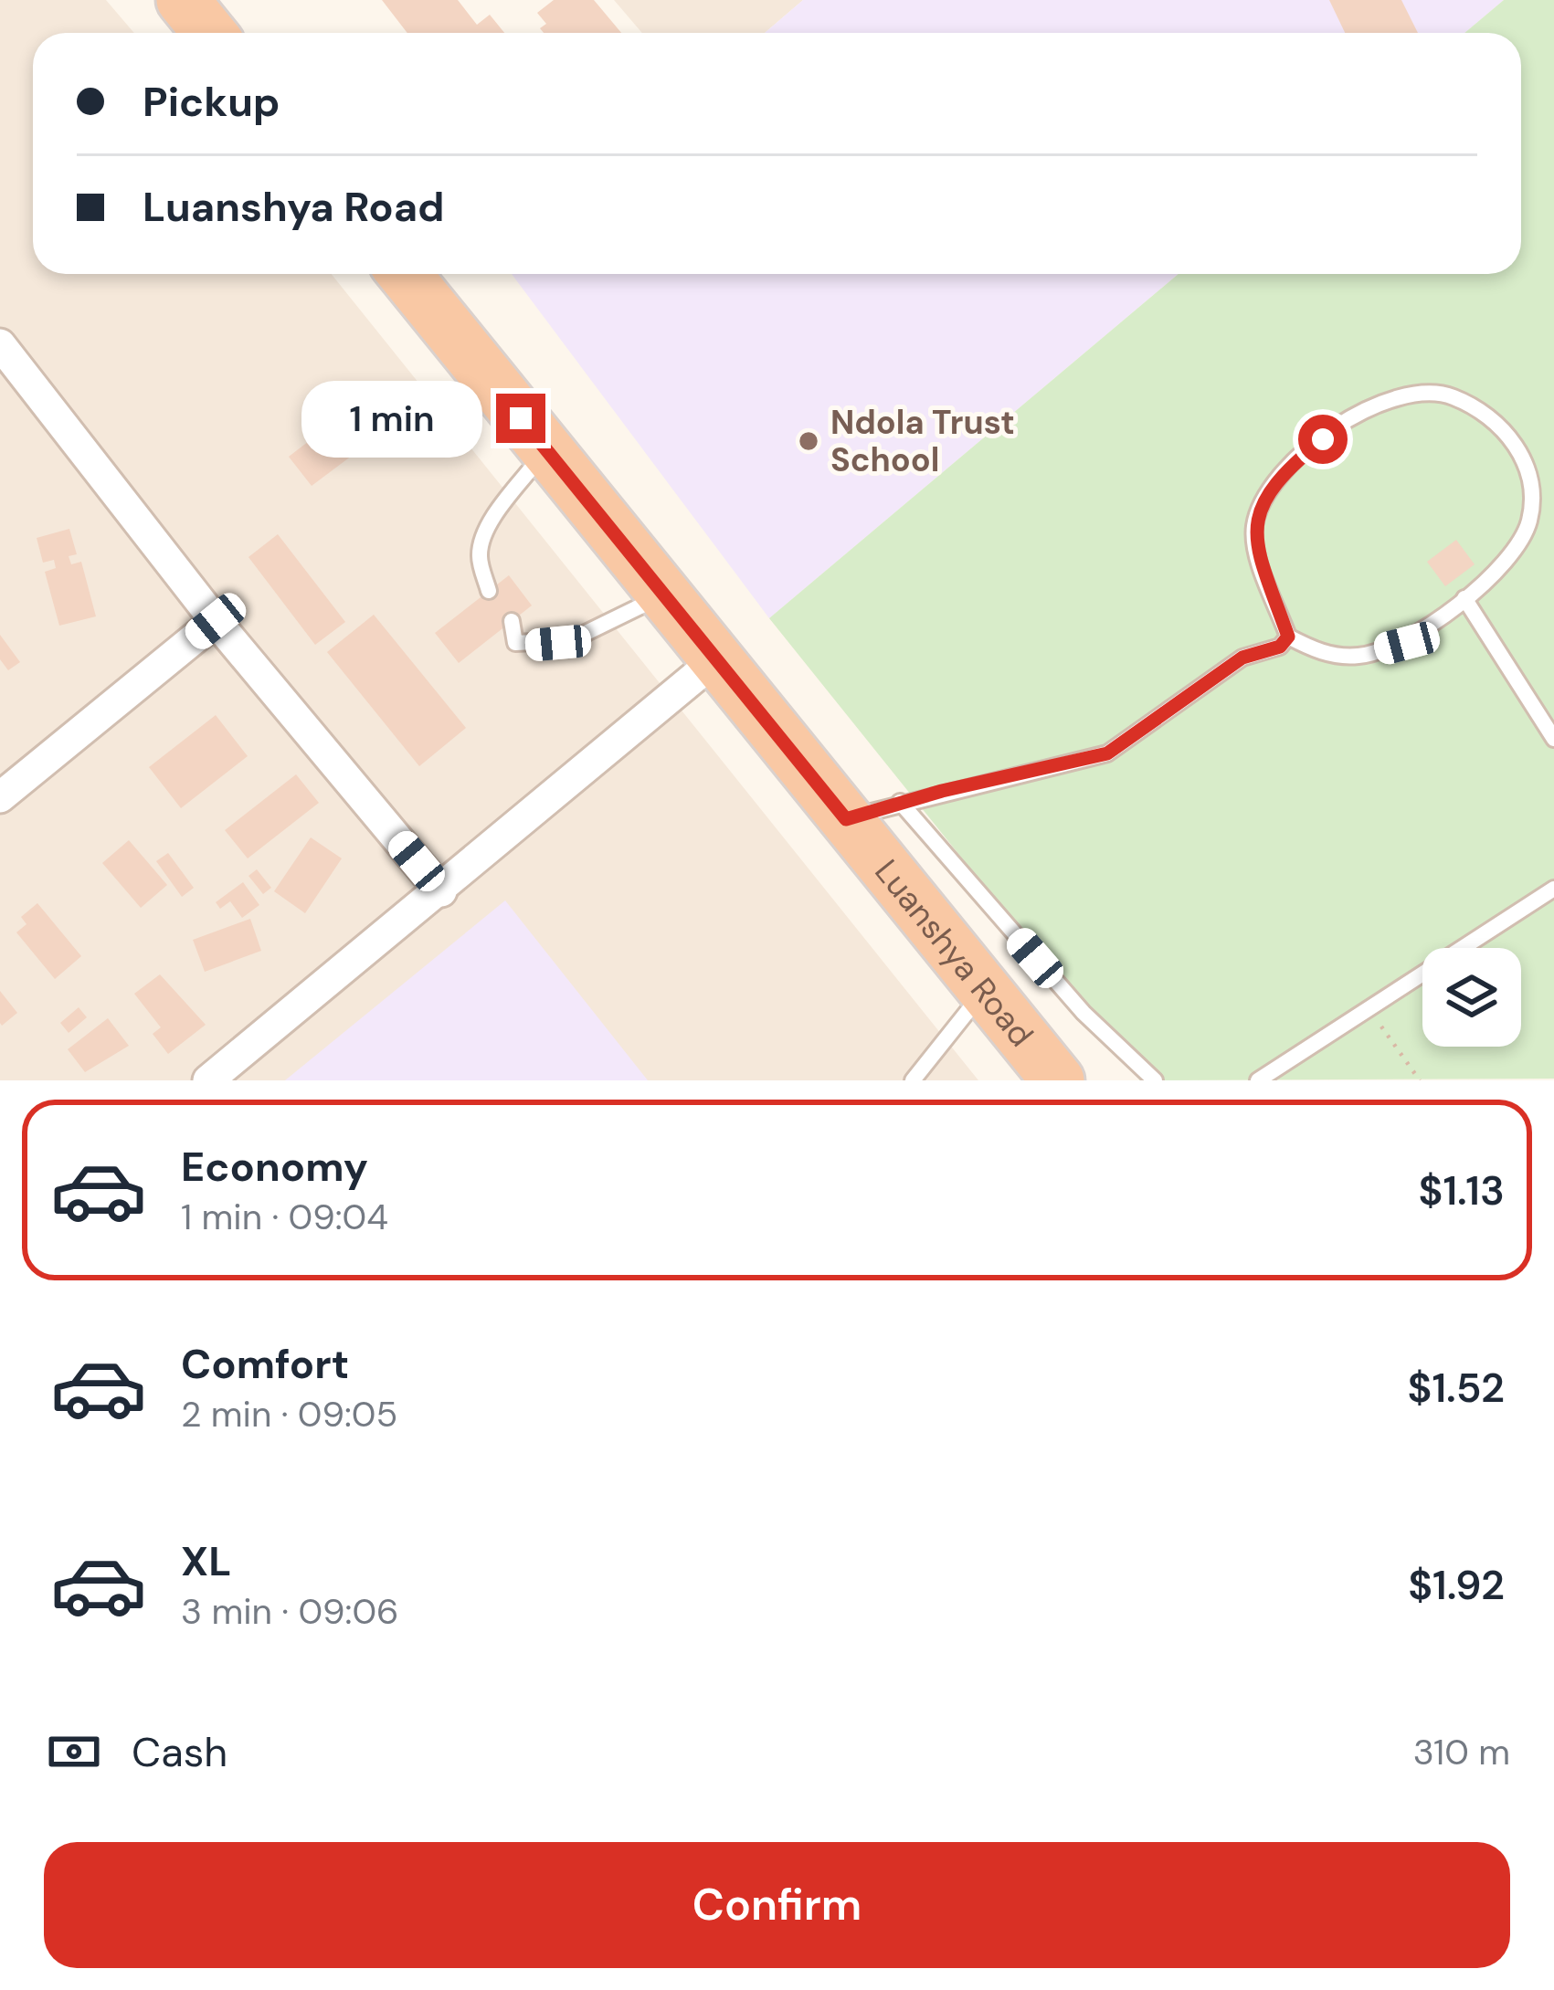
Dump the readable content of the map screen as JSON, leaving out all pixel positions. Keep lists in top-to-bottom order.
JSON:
{
  "streets": {
    "highway": ["Luanshya Road"]
  },
  "places": ["Ndola Trust School"],
  "page": {
    "banner": ["Pickup", "Luanshya Road"],
    "bubble": "1 min",
    "list": [
      {
        "name": "Economy",
        "note": "1 min · 09:04",
        "value": "$1.13"
      },
      {
        "name": "Comfort",
        "note": "2 min · 09:05",
        "value": "$1.52"
      },
      {
        "name": "XL",
        "note": "3 min · 09:06",
        "value": "$1.92"
      }
    ],
    "pay": ["Cash", "310 m"],
    "buttons": "Confirm"
  }
}
